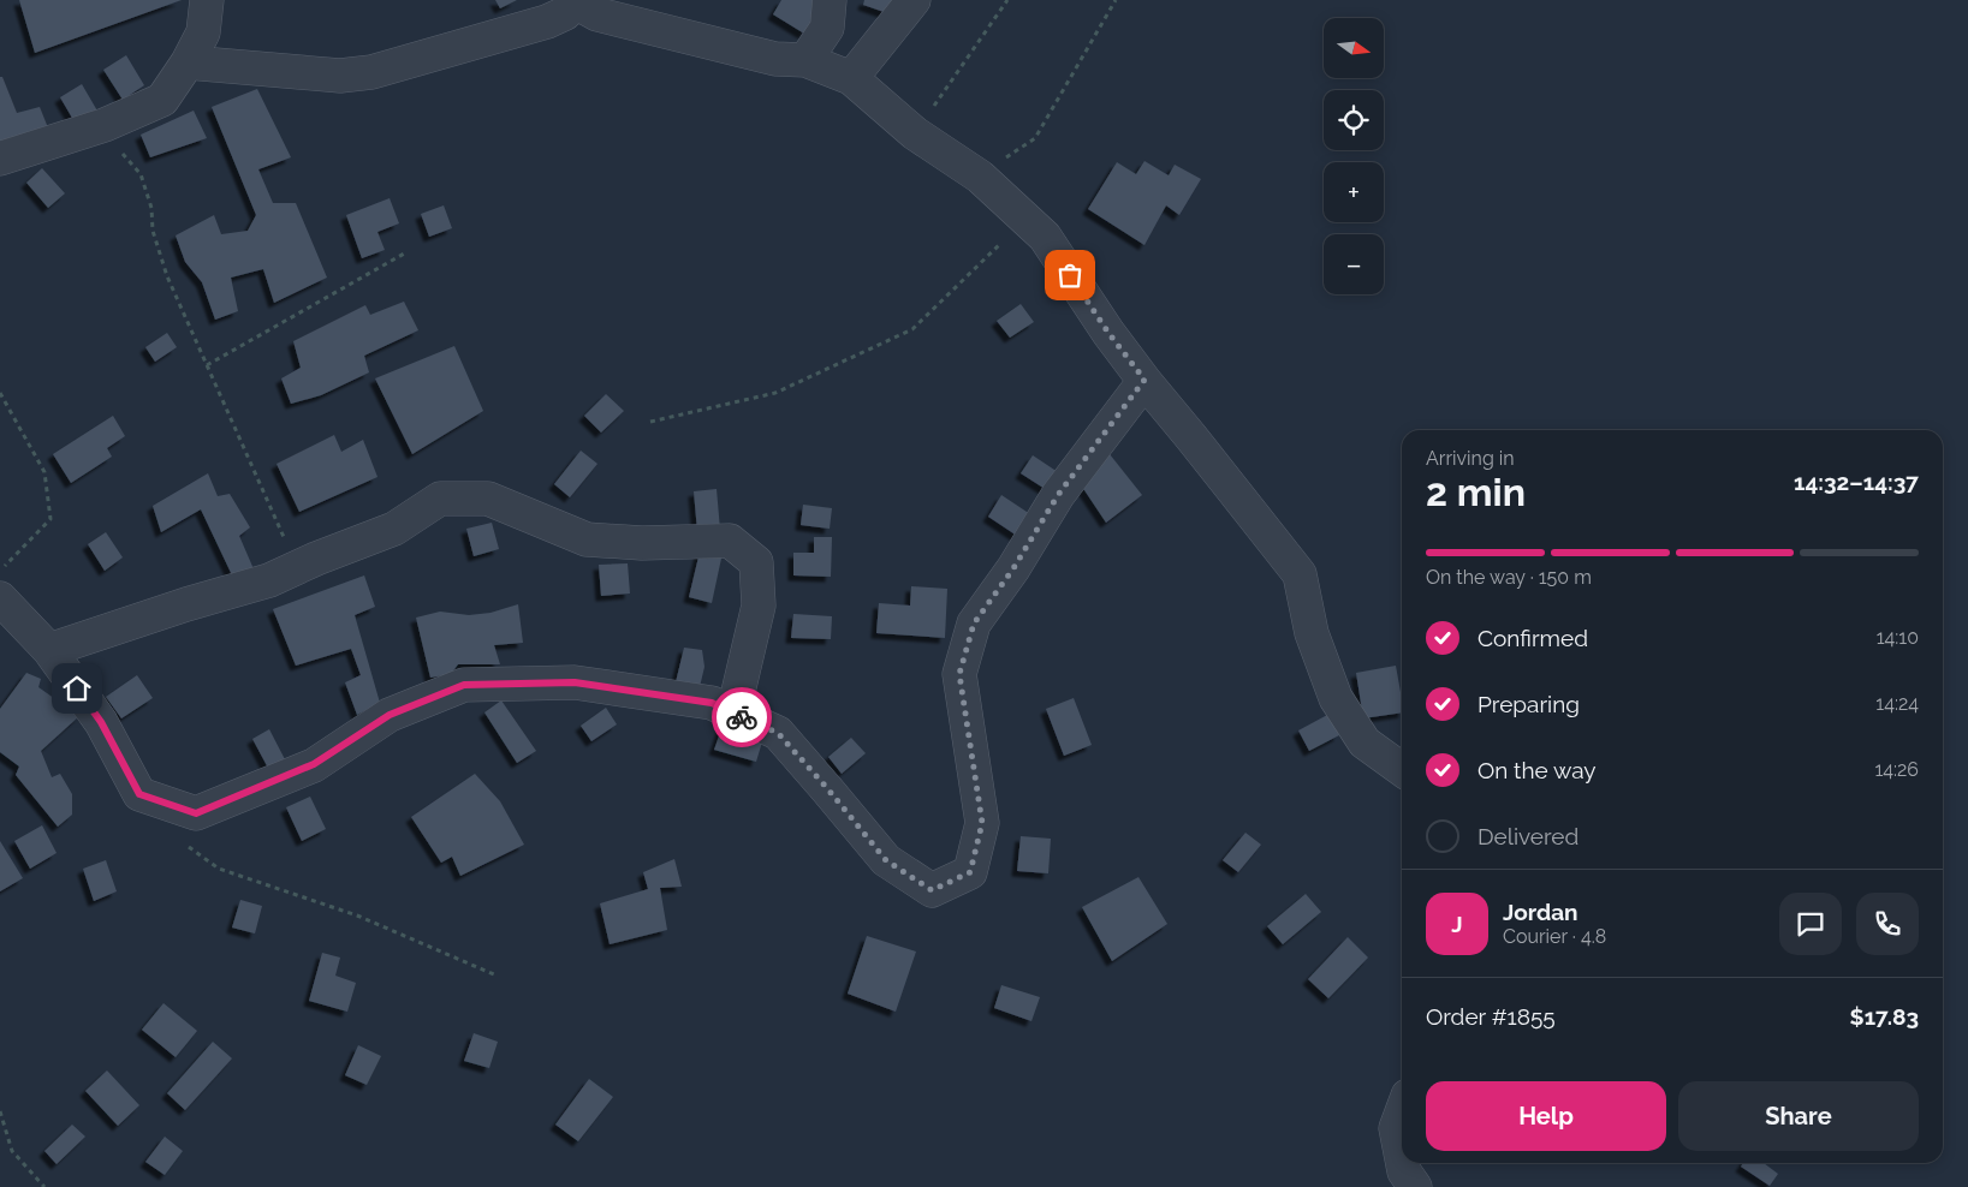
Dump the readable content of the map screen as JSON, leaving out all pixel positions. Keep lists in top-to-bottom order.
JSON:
{
  "north": "right",
  "page": {
    "map_buttons": ["+", "−"],
    "heading": ["2 min", "Arriving in", "14:32–14:37"],
    "panel": [
      "Jordan",
      "Courier · 4.8",
      "Order #1855",
      "$17.83"
    ],
    "bar": "On the way · 150 m",
    "list": [
      ["Confirmed", "14:10"],
      ["Preparing", "14:24"],
      ["On the way", "14:26"],
      "Delivered"
    ],
    "round": "J",
    "buttons": ["Help", "Share"]
  }
}
